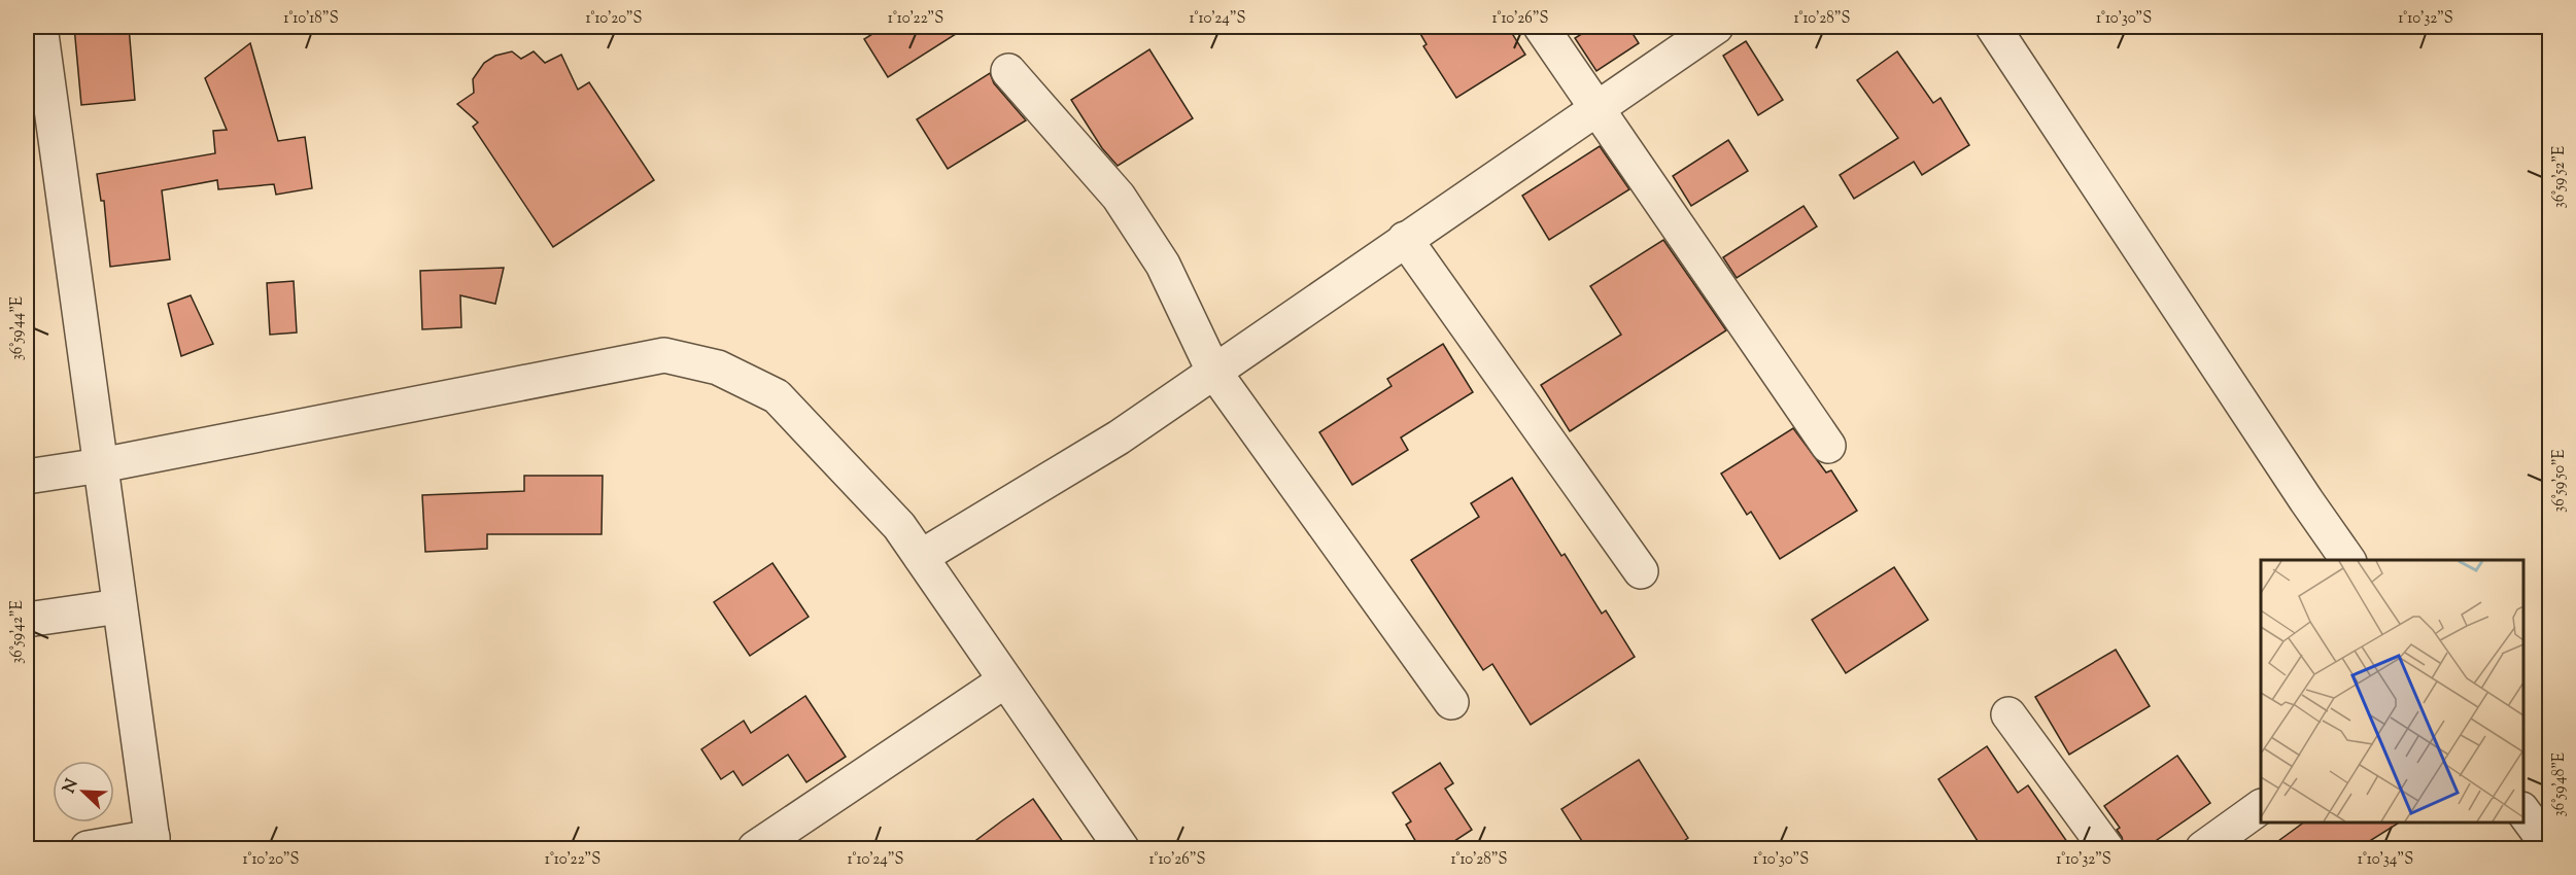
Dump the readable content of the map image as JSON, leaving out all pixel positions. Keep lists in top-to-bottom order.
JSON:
{
  "north": "top left",
  "coordinates": [
    "1°10'18\"S",
    "1°10'20\"S",
    "1°10'22\"S",
    "1°10'24\"S",
    "1°10'26\"S",
    "1°10'28\"S",
    "1°10'30\"S",
    "1°10'32\"S",
    "36°59'52\"E",
    "36°59'44\"E",
    "36°59'50\"E",
    "36°59'42\"E",
    "36°59'48\"E",
    "1°10'34\"S"
  ]
}
